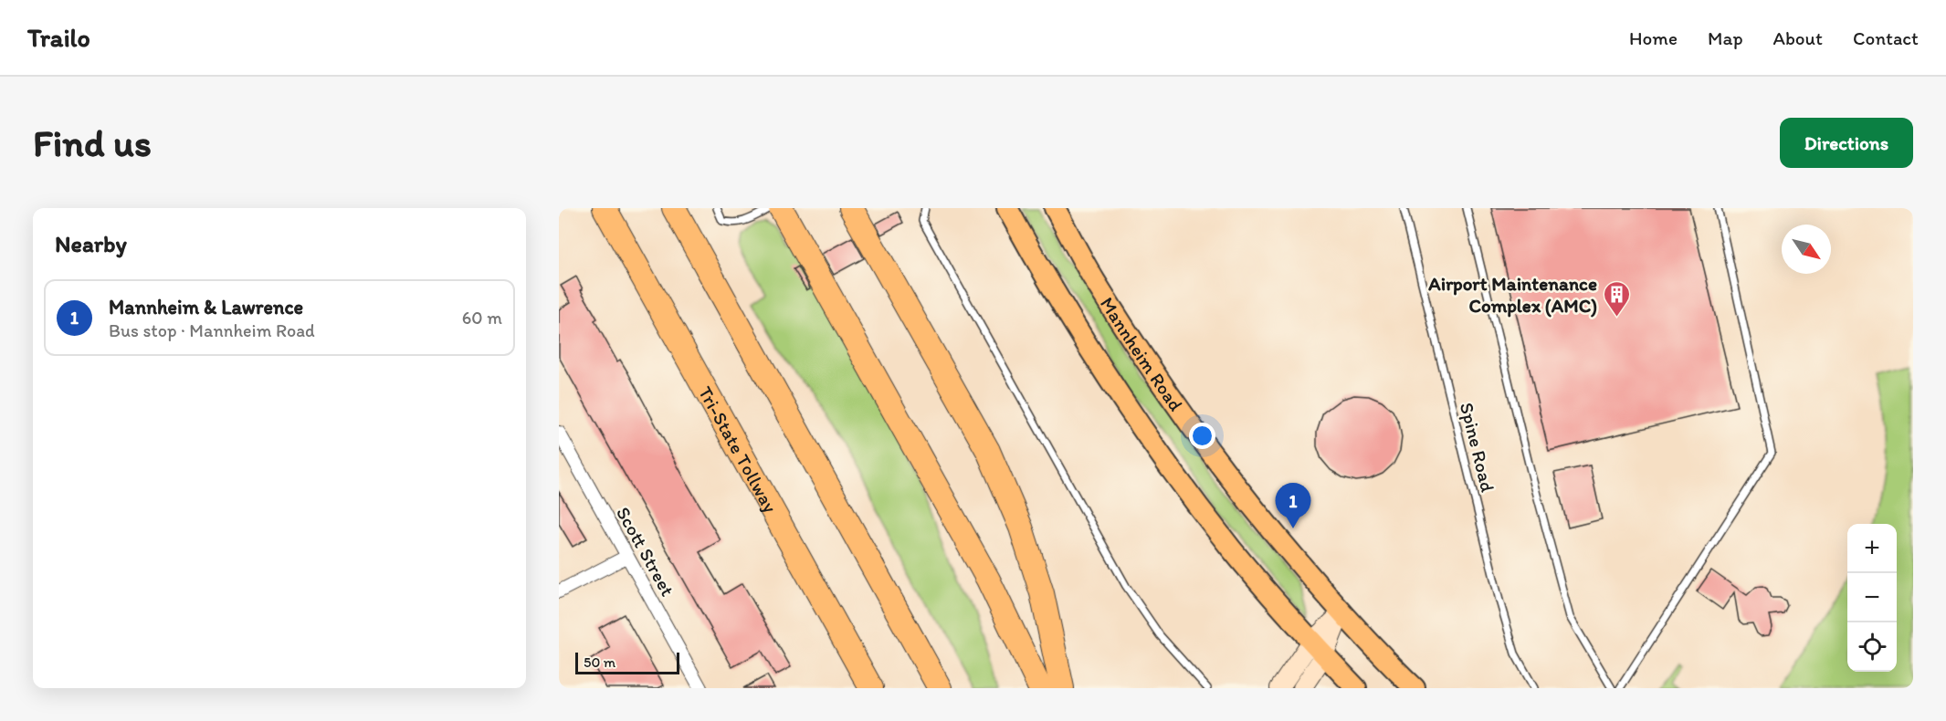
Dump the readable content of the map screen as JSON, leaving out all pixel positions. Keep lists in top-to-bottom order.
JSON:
{
  "streets": {
    "highway": ["Tri-State Tollway"],
    "main road": ["Mannheim Road"],
    "street": ["Scott Street"],
    "lane": ["Spine Road"]
  },
  "places": {
    "building": ["Airport Maintenance Complex (AMC)"]
  },
  "scale_bar": "50 m",
  "north": "bottom right",
  "page": {
    "header": "Trailo",
    "nav": [
      "Home",
      "Map",
      "About",
      "Contact"
    ],
    "buttons": "Directions",
    "title": "Find us",
    "heading": "Nearby",
    "list": [
      {
        "mark": "1",
        "name": "Mannheim & Lawrence",
        "note": "Bus stop · Mannheim Road",
        "value": "60 m"
      }
    ],
    "pins": "1",
    "map_buttons": ["+", "−"],
    "scale": "50 m"
  }
}
